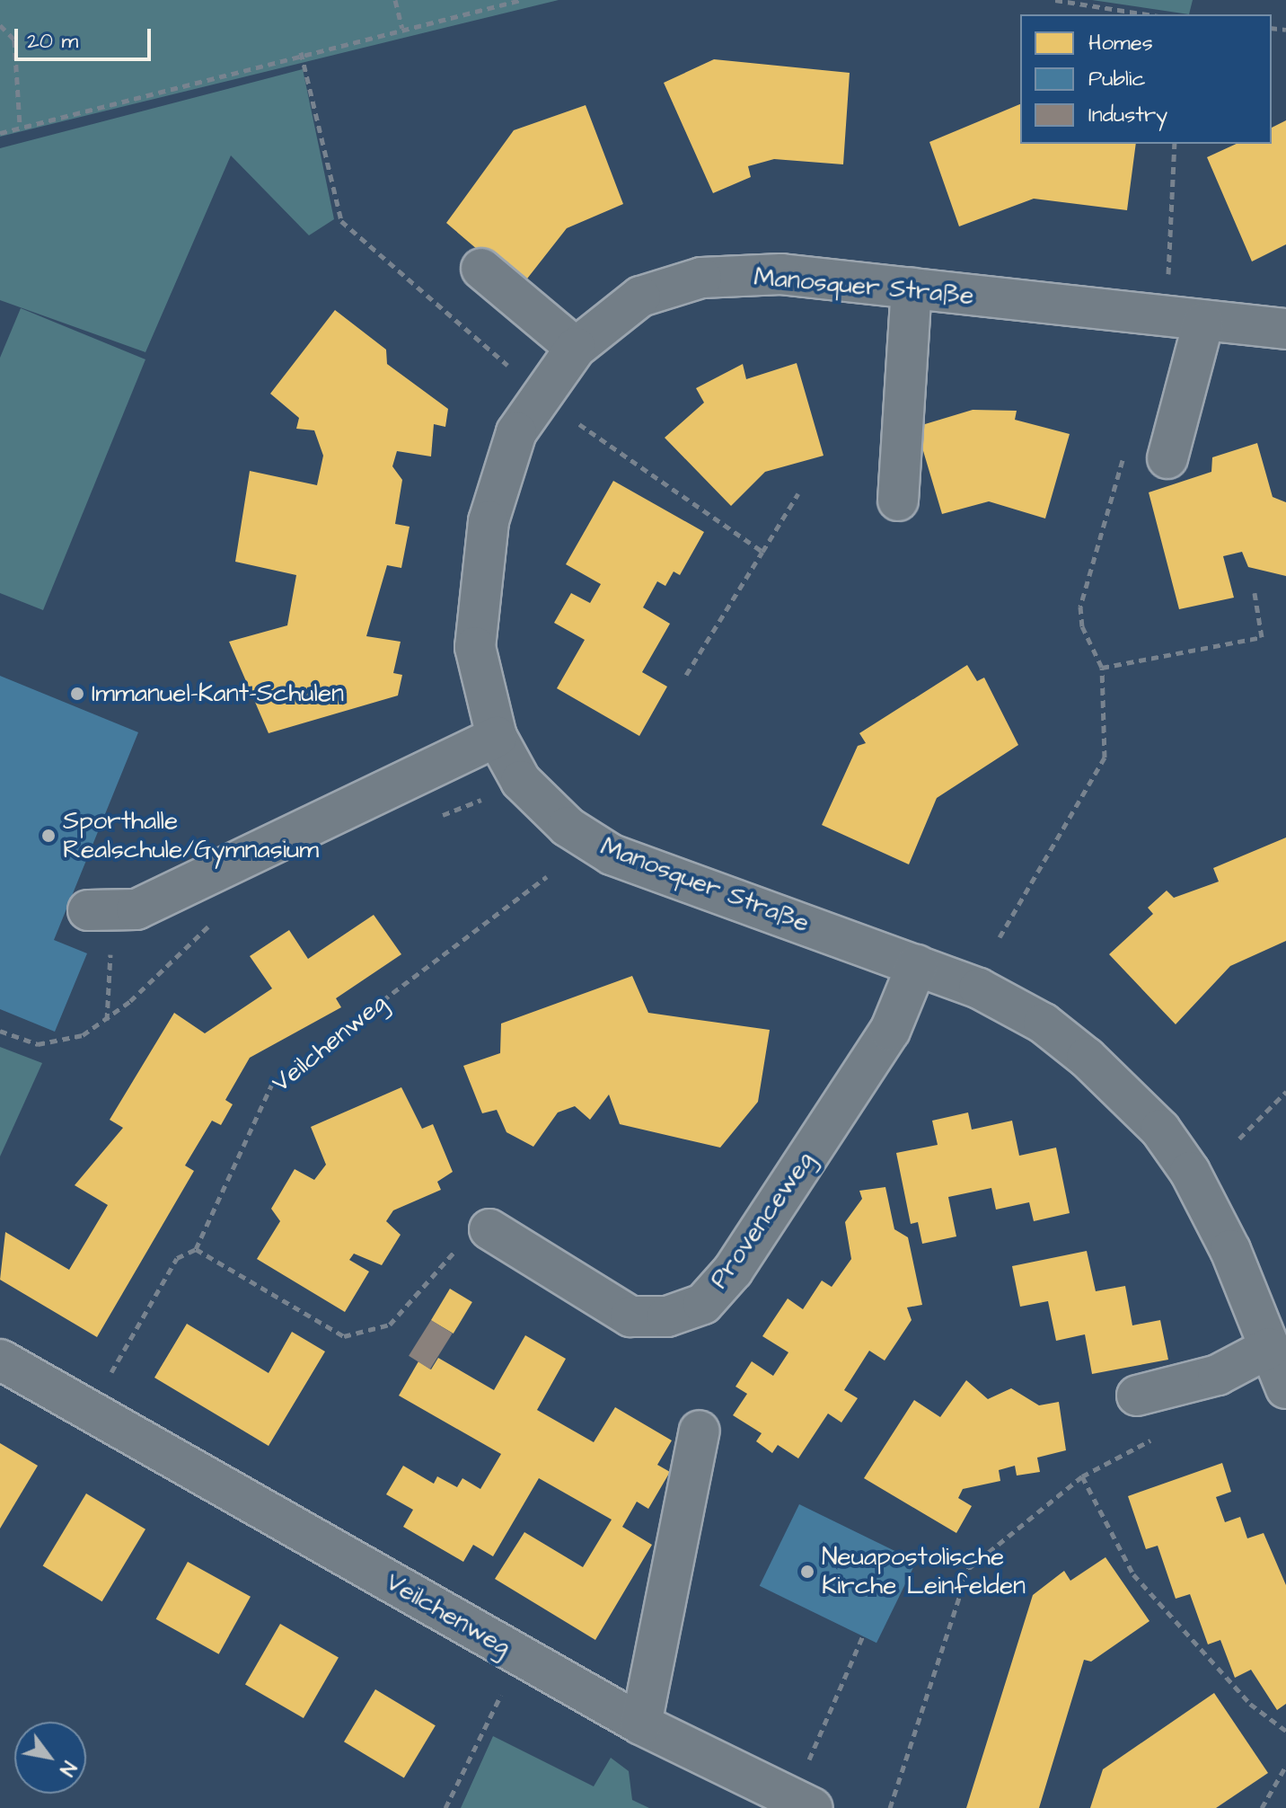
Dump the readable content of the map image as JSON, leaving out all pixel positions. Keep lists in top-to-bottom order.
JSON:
{
  "streets": {
    "street": ["Manosquer Straße", "Veilchenweg", "Provenceweg"]
  },
  "crossings": [
    ["Manosquer Straße", "Provenceweg"]
  ],
  "places": ["Immanuel-Kant-Schulen", "Sporthalle Realschule/Gymnasium", "Neuapostolische Kirche Leinfelden"],
  "legend": ["Homes", "Public", "Industry"],
  "scale_bar": "20 m",
  "north": "bottom right"
}
